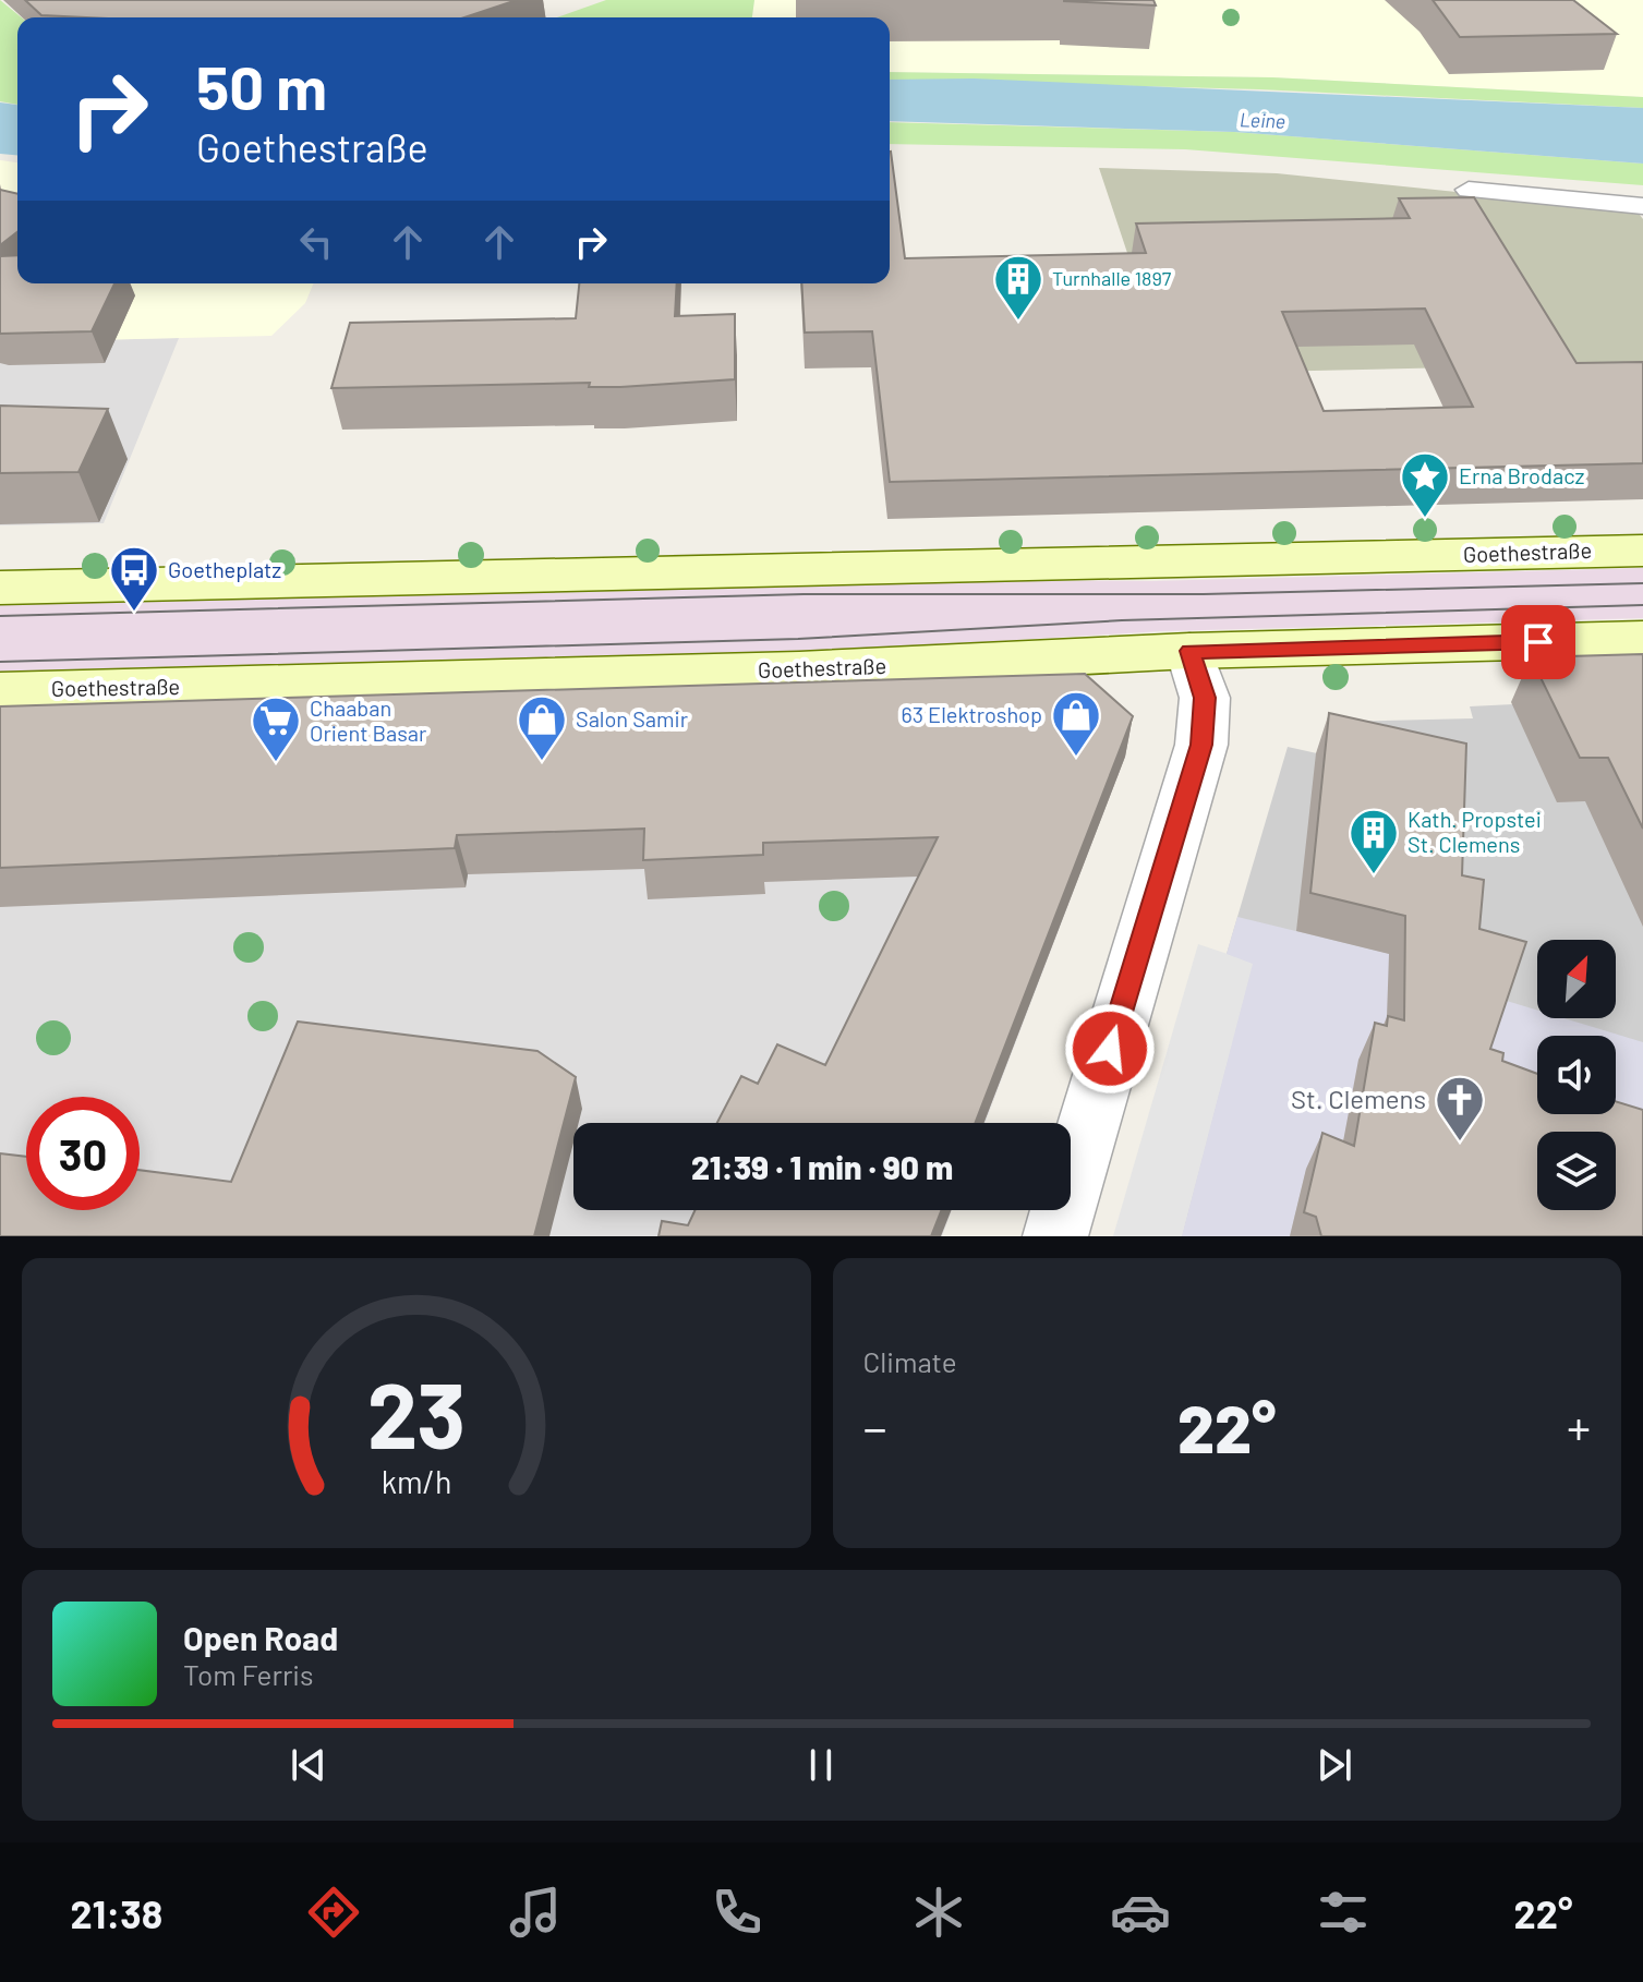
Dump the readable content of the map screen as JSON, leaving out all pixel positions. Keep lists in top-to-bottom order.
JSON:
{
  "streets": {
    "street": ["Goethestraße"]
  },
  "water": ["Leine"],
  "places": {
    "building": ["Turnhalle 1897", "Kath. Propstei St. Clemens"],
    "place": ["Erna Brodacz"],
    "bus stop": ["Goetheplatz"],
    "shop": ["63 Elektroshop", "Salon Samir"],
    "supermarket": ["Chaaban Orient Basar"],
    "church": ["St. Clemens"]
  },
  "north": "top right",
  "page": {
    "turn": ["50 m", "Goethestraße"],
    "limit": "30",
    "trip": "21:39 · 1 min · 90 m",
    "tile": "Climate",
    "heat": ["−", "22°", "+"],
    "song": ["Open Road", "Tom Ferris"],
    "tabs": ["21:38", "22°"],
    "gauge": ["23", "km/h"]
  }
}
